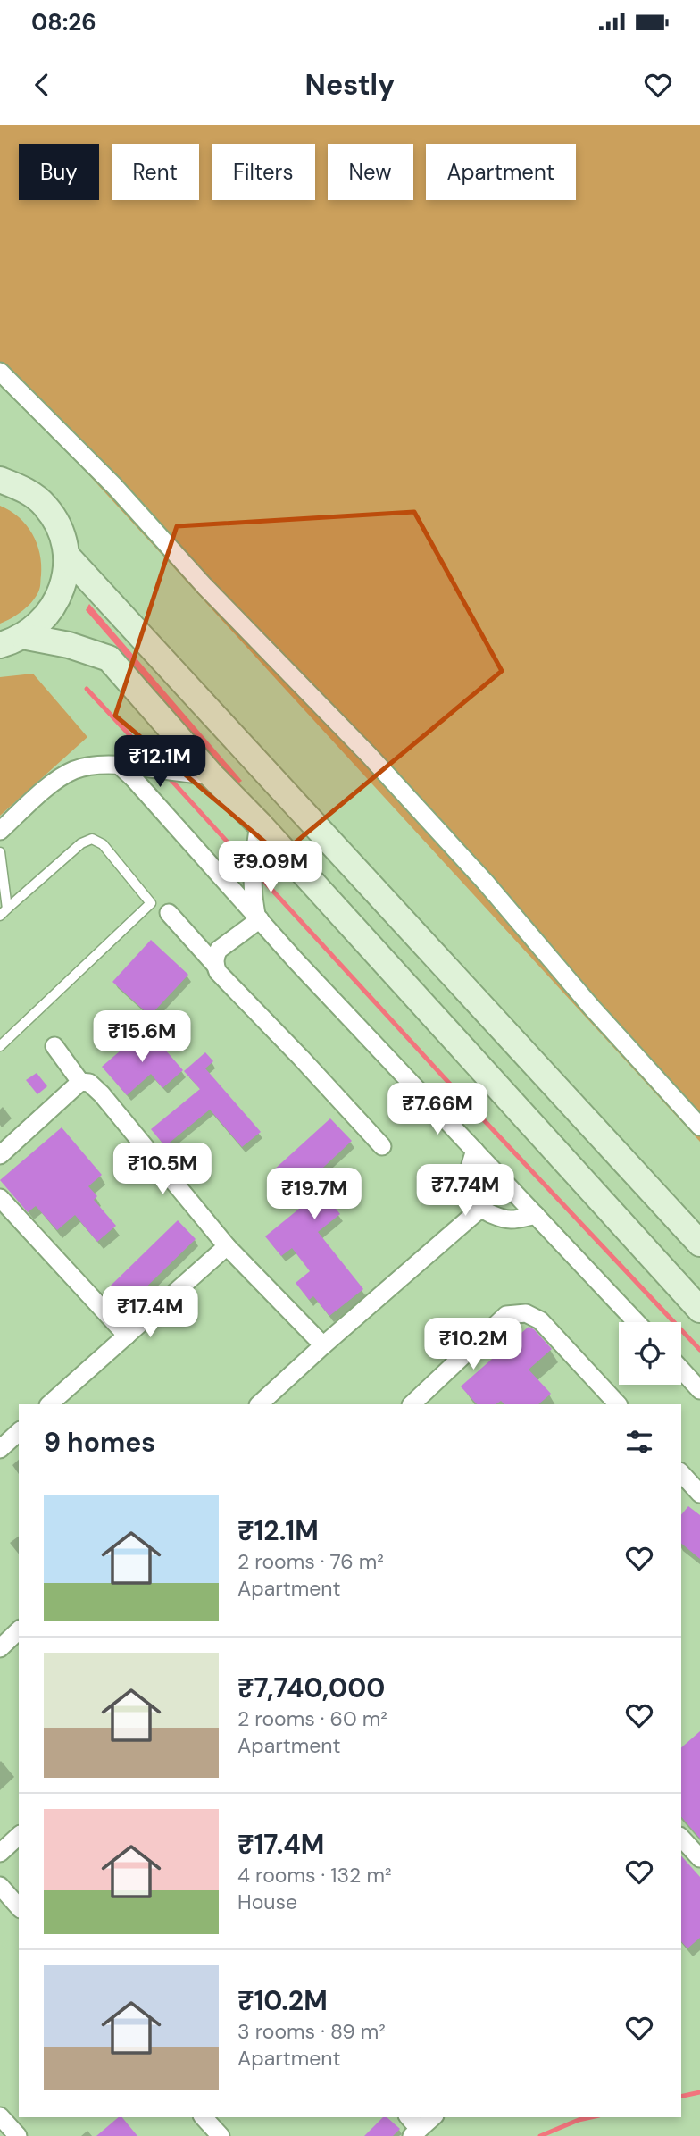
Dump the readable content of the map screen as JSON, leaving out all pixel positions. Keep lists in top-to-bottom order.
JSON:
{
  "page": {
    "status": "08:26",
    "header": "Nestly",
    "chip": [
      "Buy",
      "Rent",
      "Filters",
      "New",
      "Apartment"
    ],
    "price": [
      "₹12.1M",
      "₹9.09M",
      "₹15.6M",
      "₹7.66M",
      "₹10.5M",
      "₹7.74M",
      "₹19.7M",
      "₹17.4M",
      "₹10.2M"
    ],
    "heading": "9 homes",
    "list": [
      {
        "name": "₹12.1M",
        "note": "2 rooms · 76 m² · Apartment"
      },
      {
        "name": "₹7,740,000",
        "note": "2 rooms · 60 m² · Apartment"
      },
      {
        "name": "₹17.4M",
        "note": "4 rooms · 132 m² · House"
      },
      {
        "name": "₹10.2M",
        "note": "3 rooms · 89 m² · Apartment"
      }
    ]
  }
}
